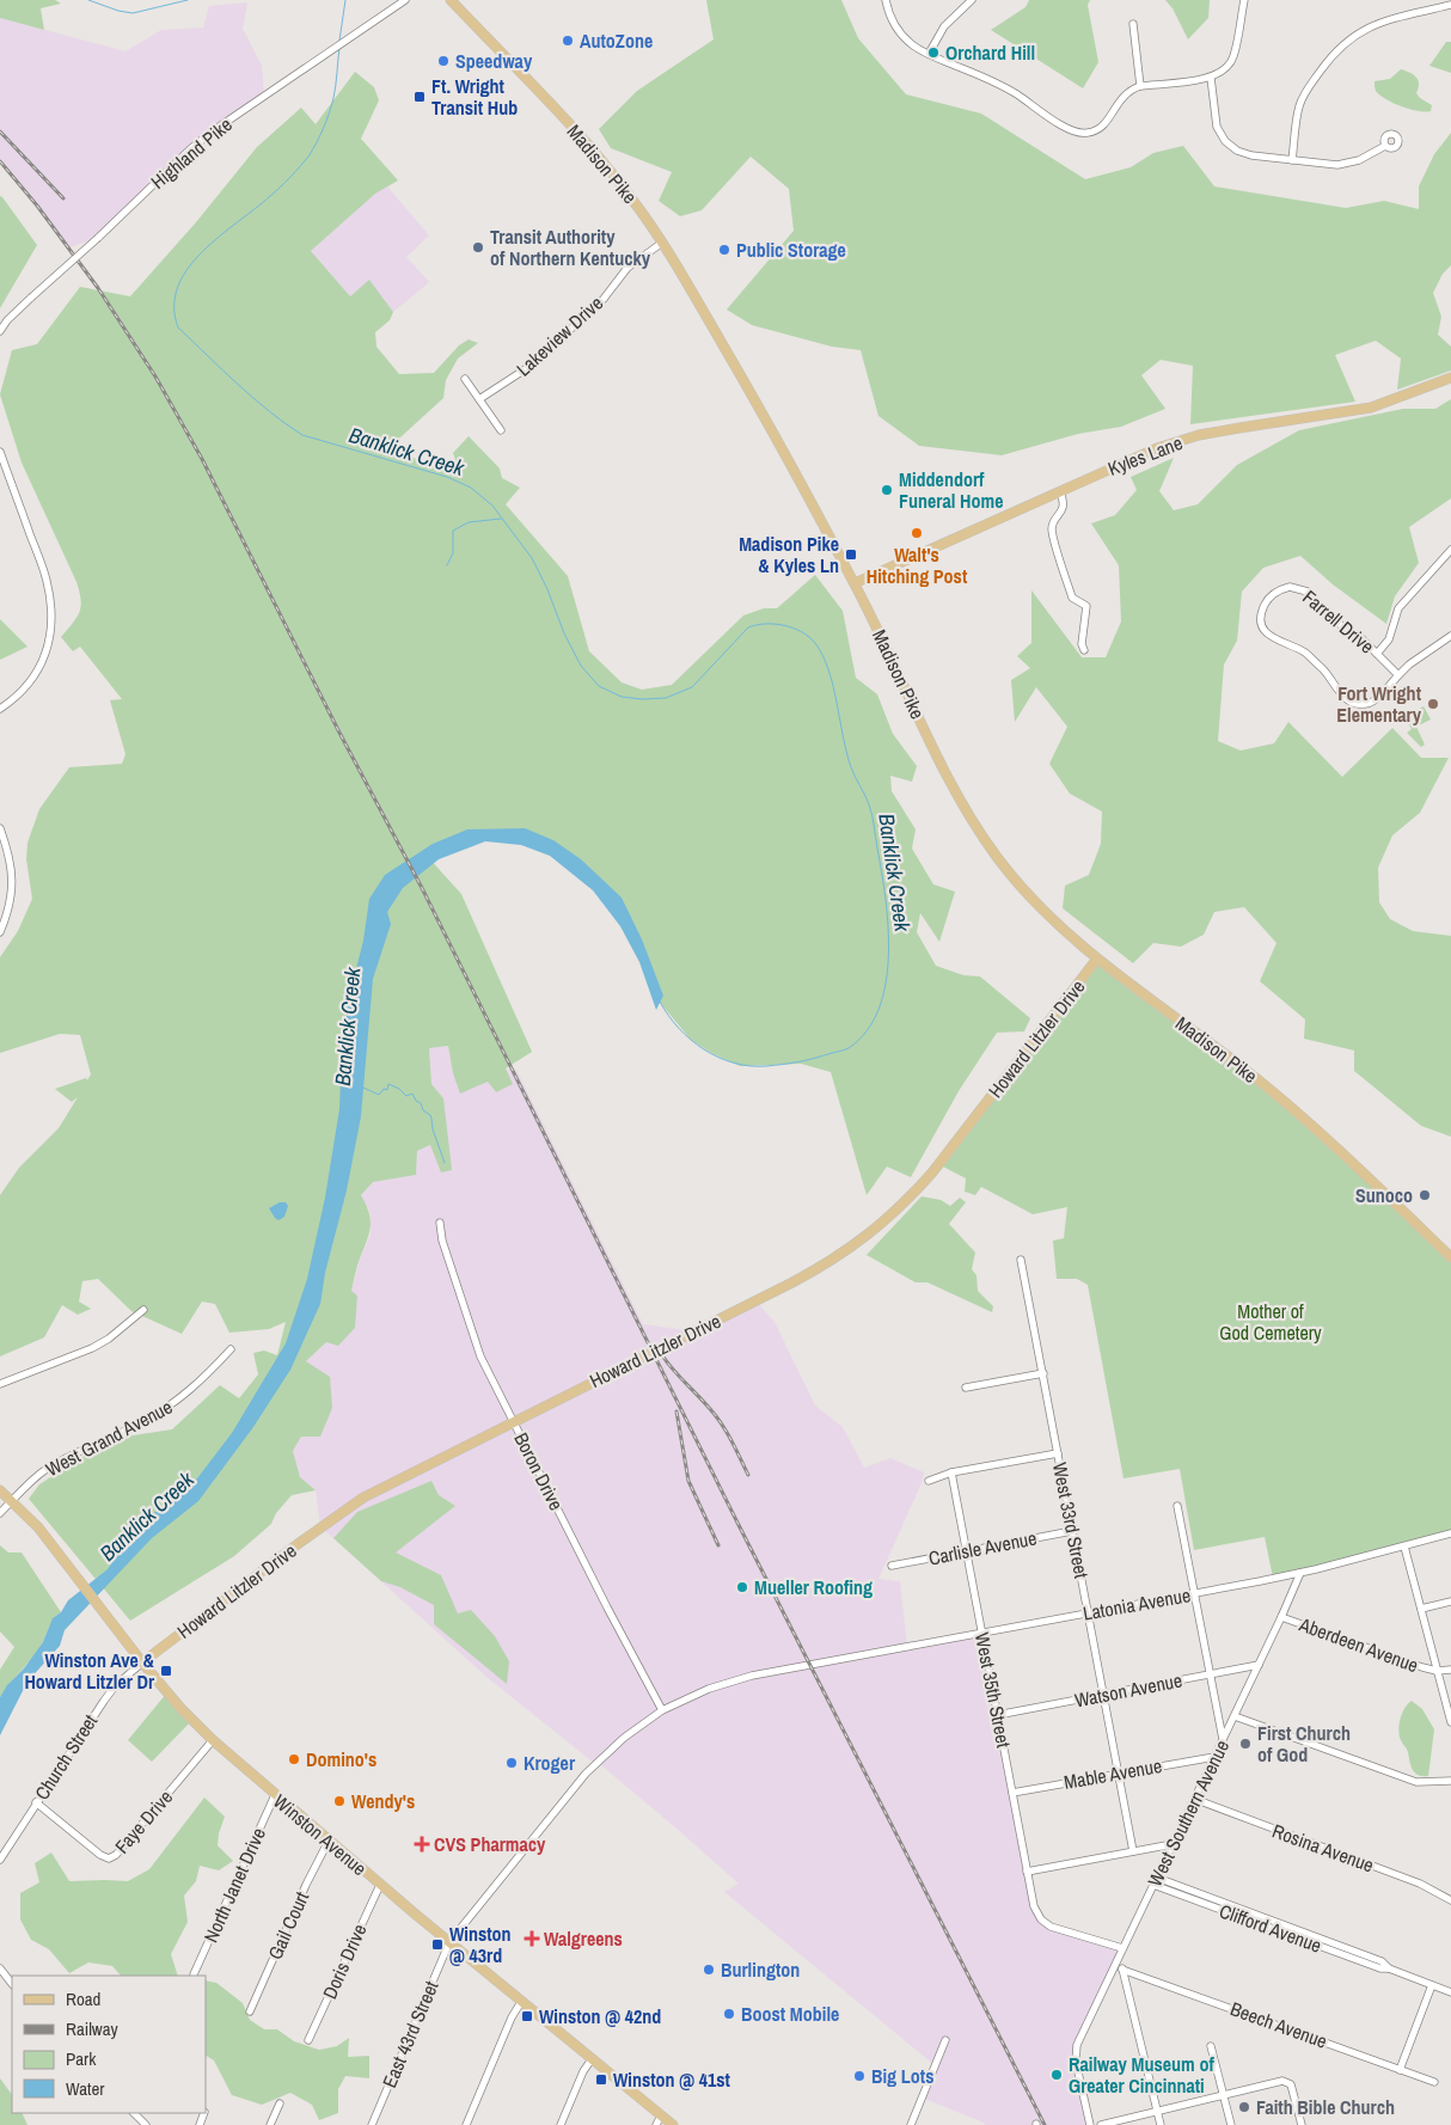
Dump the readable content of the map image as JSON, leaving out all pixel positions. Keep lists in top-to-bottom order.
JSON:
{
  "streets": {
    "main road": [
      "Madison Pike",
      "Kyles Lane",
      "Howard Litzler Drive",
      "Winston Avenue"
    ],
    "street": [
      "Highland Pike",
      "Lakeview Drive",
      "Farrell Drive",
      "West Grand Avenue",
      "Boron Drive",
      "West 33rd Street",
      "Carlisle Avenue",
      "Latonia Avenue",
      "Aberdeen Avenue",
      "West 35th Street",
      "Watson Avenue",
      "Church Street",
      "Mable Avenue",
      "West Southern Avenue",
      "Faye Drive",
      "Rosina Avenue",
      "North Janet Drive",
      "Gail Court",
      "Clifford Avenue",
      "Doris Drive",
      "Beech Avenue",
      "East 43rd Street"
    ]
  },
  "crossings": [
    ["Madison Pike", "Lakeview Drive"],
    ["Madison Pike", "Kyles Lane"],
    ["Madison Pike", "Howard Litzler Drive"],
    ["Howard Litzler Drive", "Boron Drive"],
    ["Howard Litzler Drive", "Church Street"],
    ["Howard Litzler Drive", "Winston Avenue"],
    ["West Grand Avenue", "Winston Avenue"],
    ["Boron Drive", "Latonia Avenue"],
    ["Boron Drive", "East 43rd Street"],
    ["West 33rd Street", "Carlisle Avenue"],
    ["West 33rd Street", "Latonia Avenue"],
    ["West 33rd Street", "Watson Avenue"],
    ["West 33rd Street", "Mable Avenue"],
    ["Carlisle Avenue", "West 35th Street"],
    ["Latonia Avenue", "West 35th Street"],
    ["Latonia Avenue", "West Southern Avenue"],
    ["Latonia Avenue", "East 43rd Street"],
    ["Aberdeen Avenue", "West Southern Avenue"],
    ["West 35th Street", "Watson Avenue"],
    ["West 35th Street", "Mable Avenue"],
    ["West 35th Street", "West Southern Avenue"],
    ["Watson Avenue", "West Southern Avenue"],
    ["Church Street", "Faye Drive"],
    ["Church Street", "Winston Avenue"],
    ["Mable Avenue", "West Southern Avenue"],
    ["West Southern Avenue", "Rosina Avenue"],
    ["West Southern Avenue", "Clifford Avenue"],
    ["Faye Drive", "Winston Avenue"],
    ["Winston Avenue", "North Janet Drive"],
    ["Winston Avenue", "Gail Court"],
    ["Winston Avenue", "Doris Drive"],
    ["Winston Avenue", "East 43rd Street"]
  ],
  "water": ["Banklick Creek"],
  "parks": ["Mother of God Cemetery"],
  "places": {
    "other": [
      "AutoZone",
      "Orchard Hill",
      "Speedway",
      "Transit Authority of Northern Kentucky",
      "Public Storage",
      "Middendorf Funeral Home",
      "Walt's Hitching Post",
      "Fort Wright Elementary",
      "Sunoco",
      "Mueller Roofing",
      "First Church of God",
      "Domino's",
      "Kroger",
      "Wendy's",
      "Burlington",
      "Boost Mobile",
      "Railway Museum of Greater Cincinnati",
      "Big Lots",
      "Faith Bible Church"
    ],
    "transit": [
      "Ft. Wright Transit Hub",
      "Madison Pike & Kyles Ln",
      "Winston Ave & Howard Litzler Dr",
      "Winston @ 43rd",
      "Winston @ 42nd",
      "Winston @ 41st"
    ],
    "health": ["CVS Pharmacy", "Walgreens"]
  },
  "legend": [
    "Road",
    "Railway",
    "Park",
    "Water"
  ]
}
